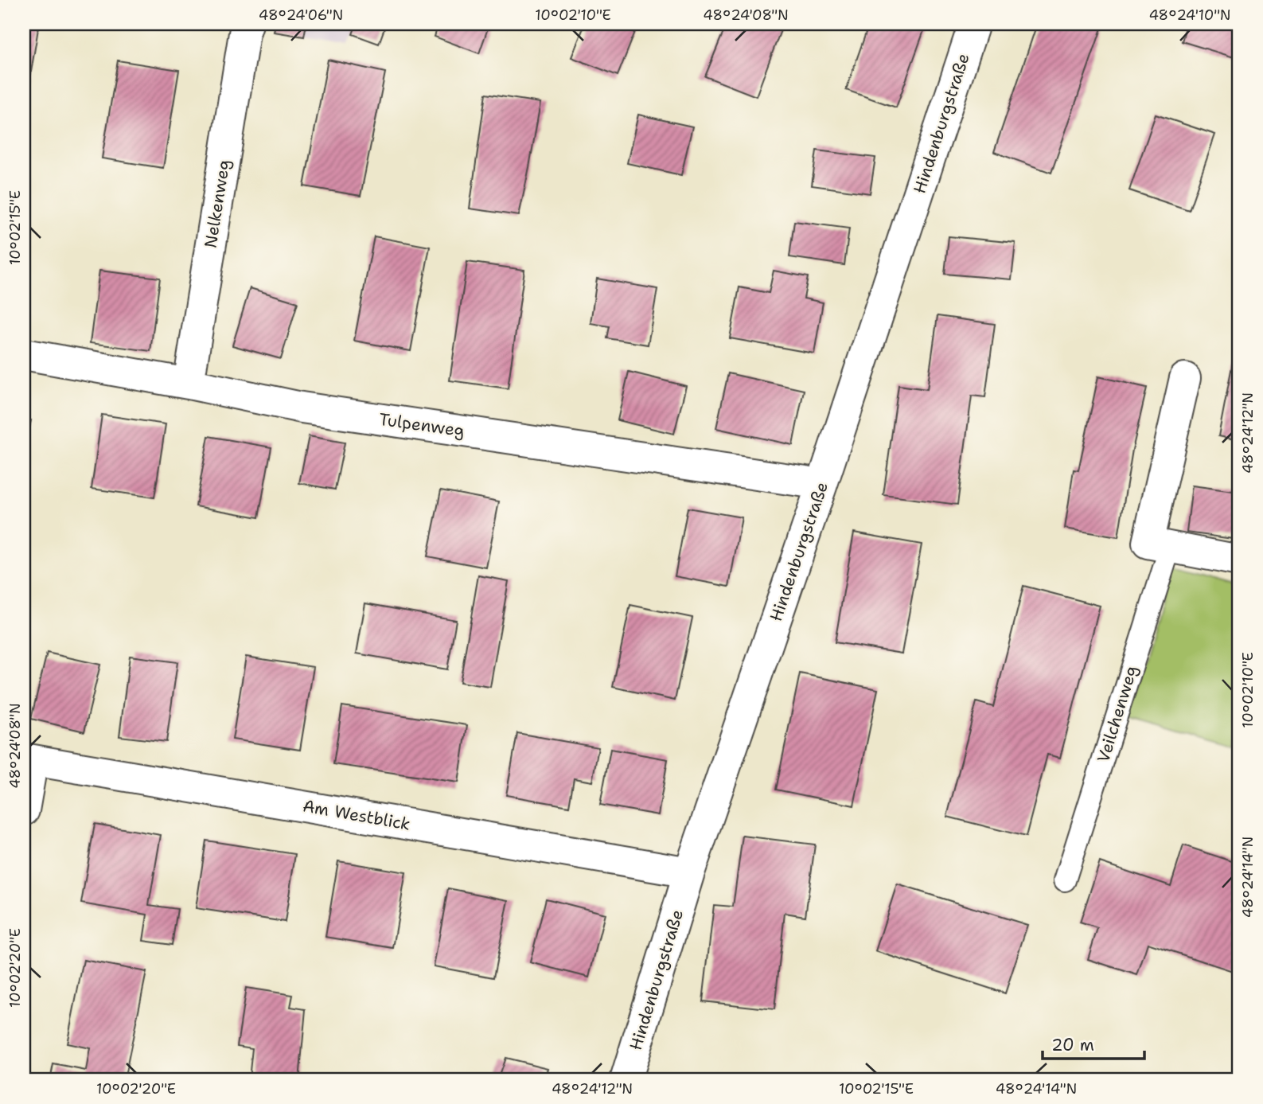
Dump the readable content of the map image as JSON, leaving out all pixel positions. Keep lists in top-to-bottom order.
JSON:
{
  "streets": {
    "street": [
      "Hindenburgstraße",
      "Nelkenweg",
      "Tulpenweg",
      "Am Westblick"
    ],
    "lane": ["Veilchenweg"]
  },
  "crossings": [
    ["Hindenburgstraße", "Tulpenweg"],
    ["Hindenburgstraße", "Am Westblick"],
    ["Nelkenweg", "Tulpenweg"]
  ],
  "scale_bar": "20 m",
  "coordinates": [
    "48°24'06\"N",
    "10°02'10\"E",
    "48°24'08\"N",
    "48°24'10\"N",
    "10°02'15\"E",
    "48°24'12\"N",
    "48°24'14\"N",
    "10°02'20\"E"
  ]
}
